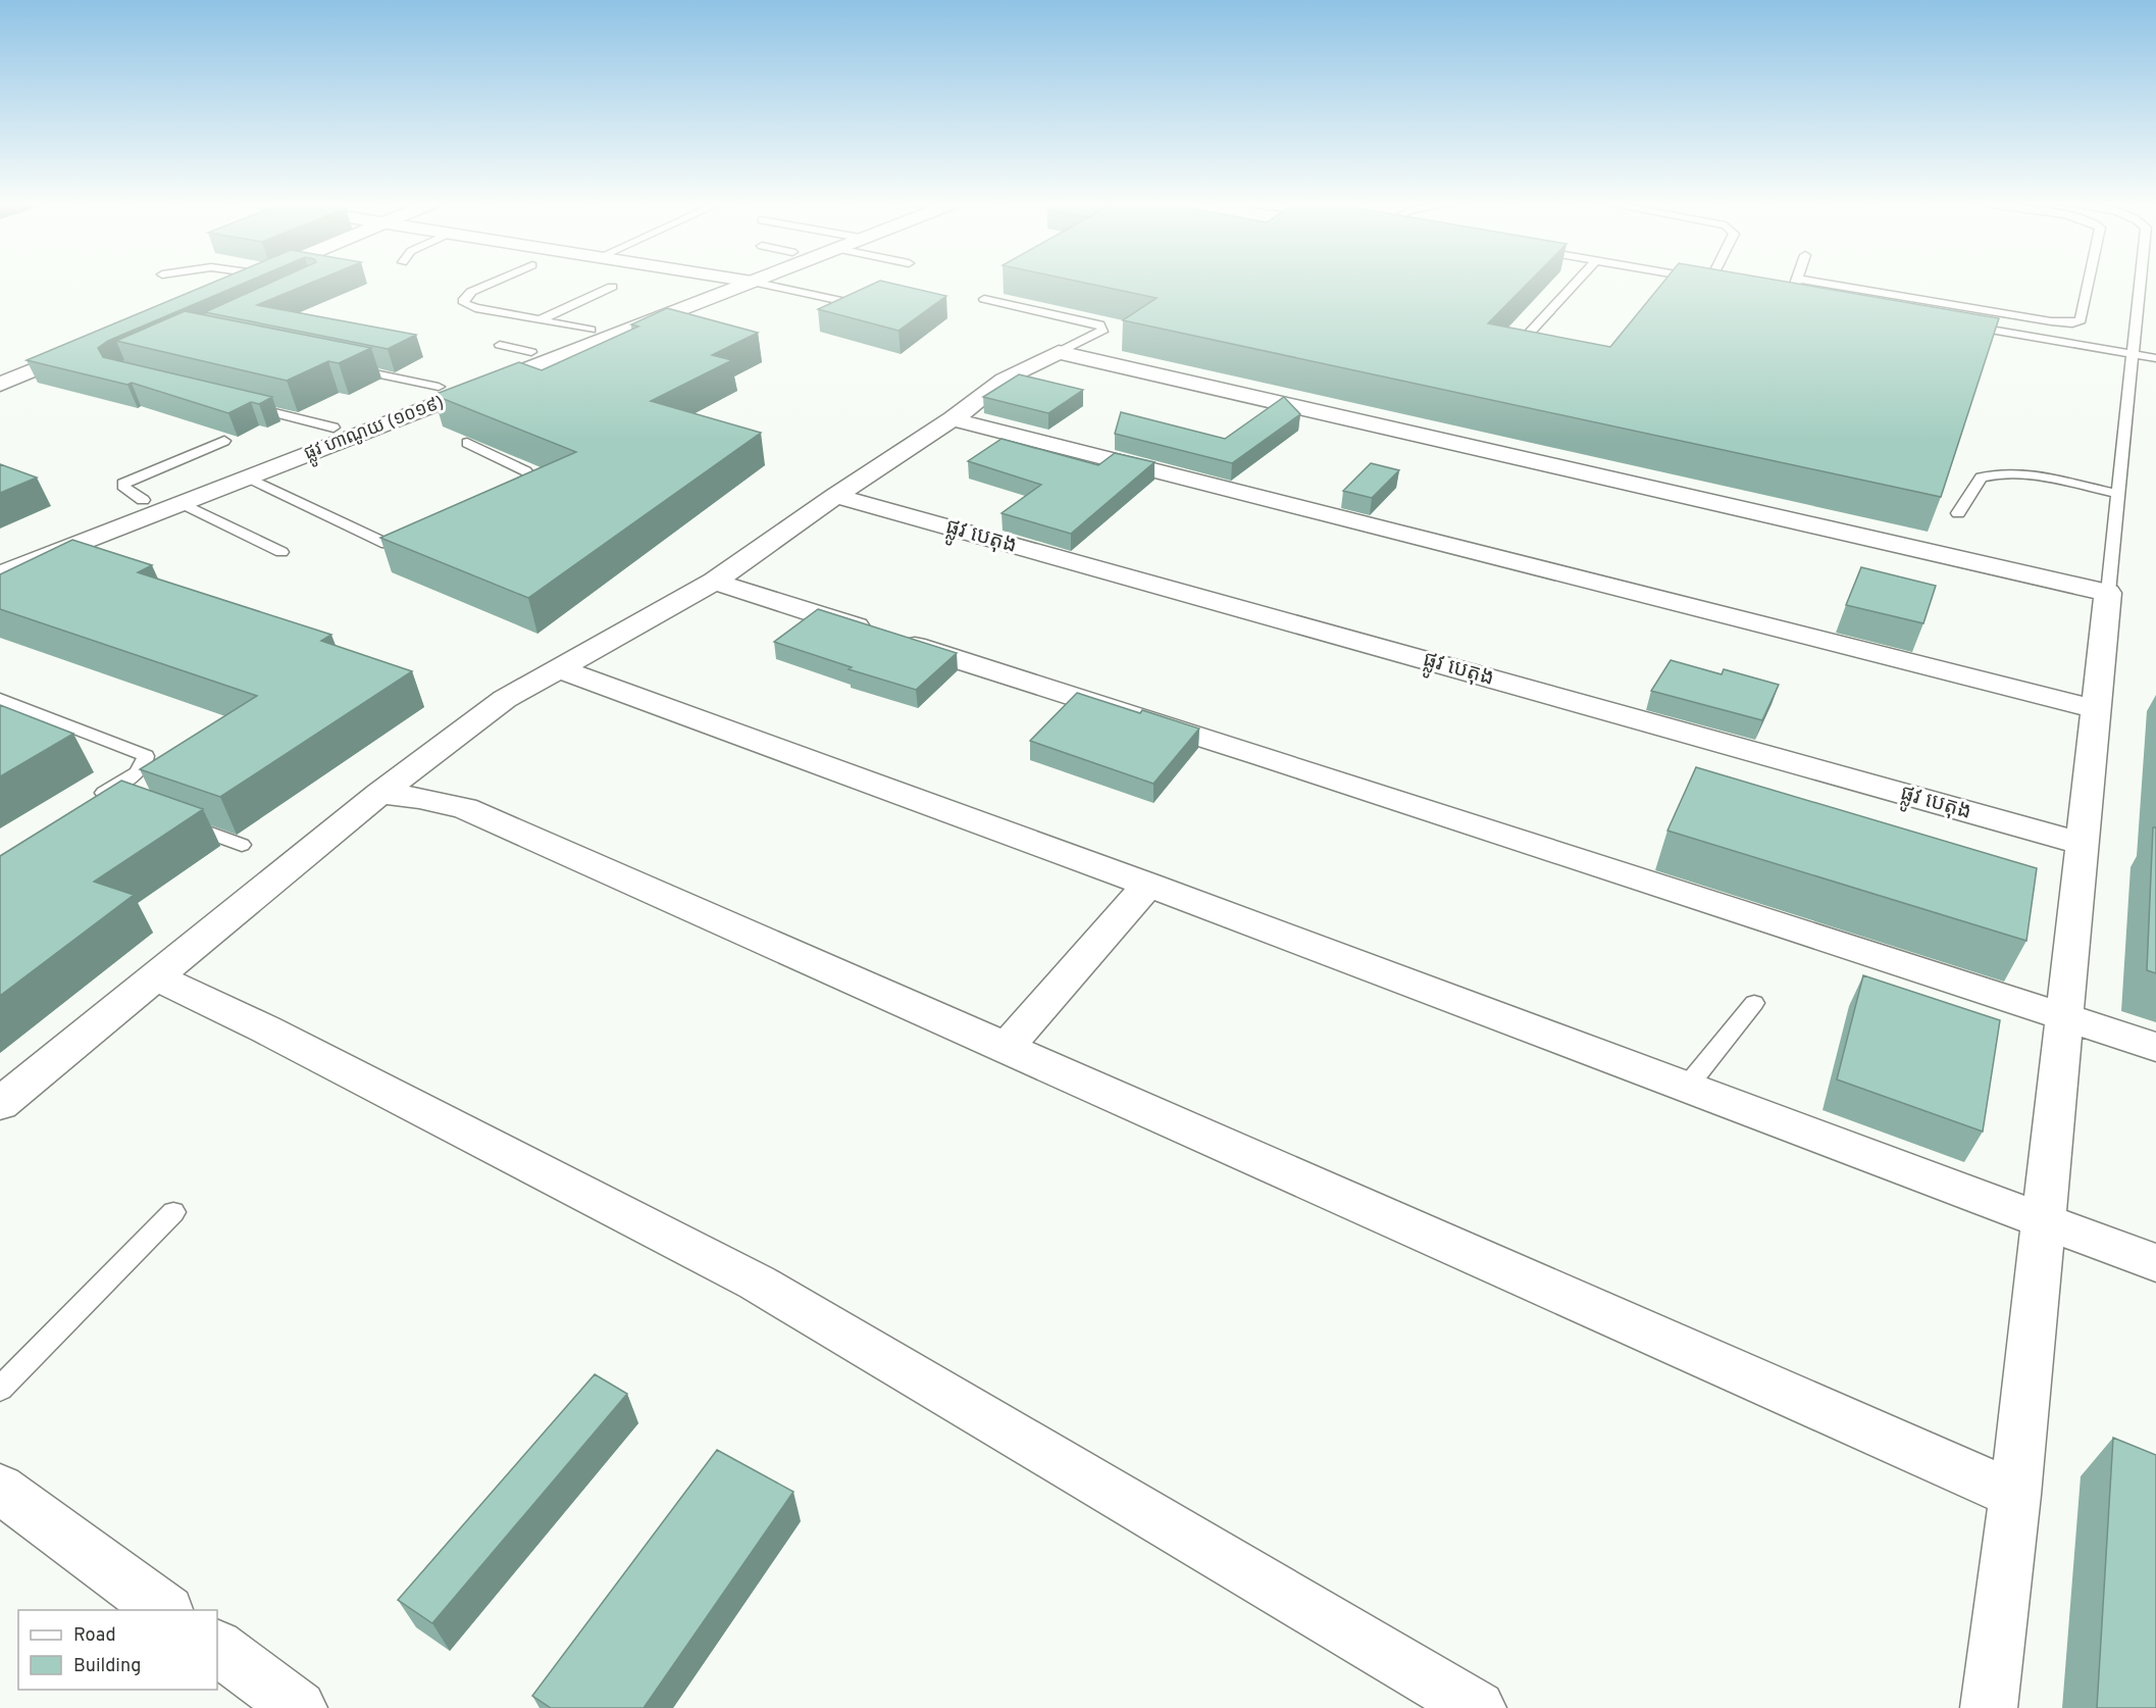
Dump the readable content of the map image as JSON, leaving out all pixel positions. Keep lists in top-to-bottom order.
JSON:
{
  "streets": {
    "street": ["ផ្លូវ ហាណូយ (១០១៩)", "ផ្លូវ បេតុង"]
  },
  "legend": ["Road", "Building"]
}
